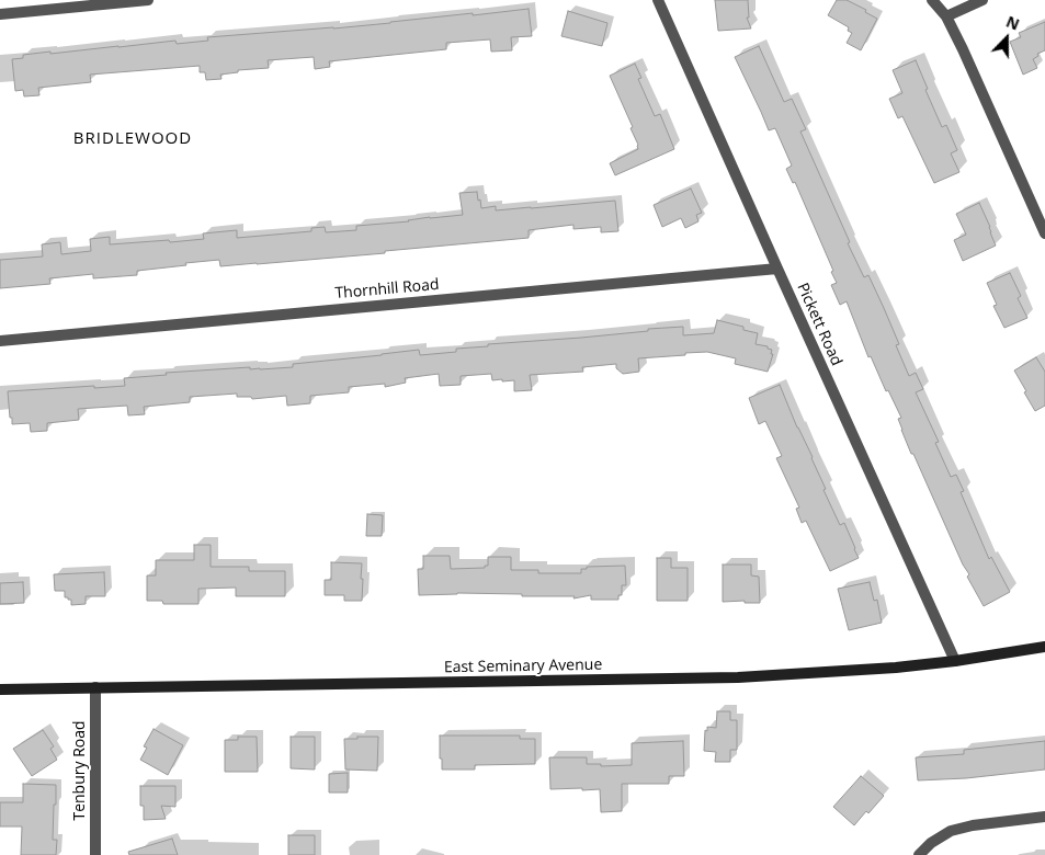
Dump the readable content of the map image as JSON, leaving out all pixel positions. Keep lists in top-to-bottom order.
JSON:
{
  "streets": {
    "street": [
      "Thornhill Road",
      "Pickett Road",
      "East Seminary Avenue",
      "Tenbury Road"
    ]
  },
  "crossings": [
    ["Thornhill Road", "Pickett Road"],
    ["Pickett Road", "East Seminary Avenue"],
    ["East Seminary Avenue", "Tenbury Road"]
  ],
  "districts": ["BRIDLEWOOD"],
  "north": "top"
}
